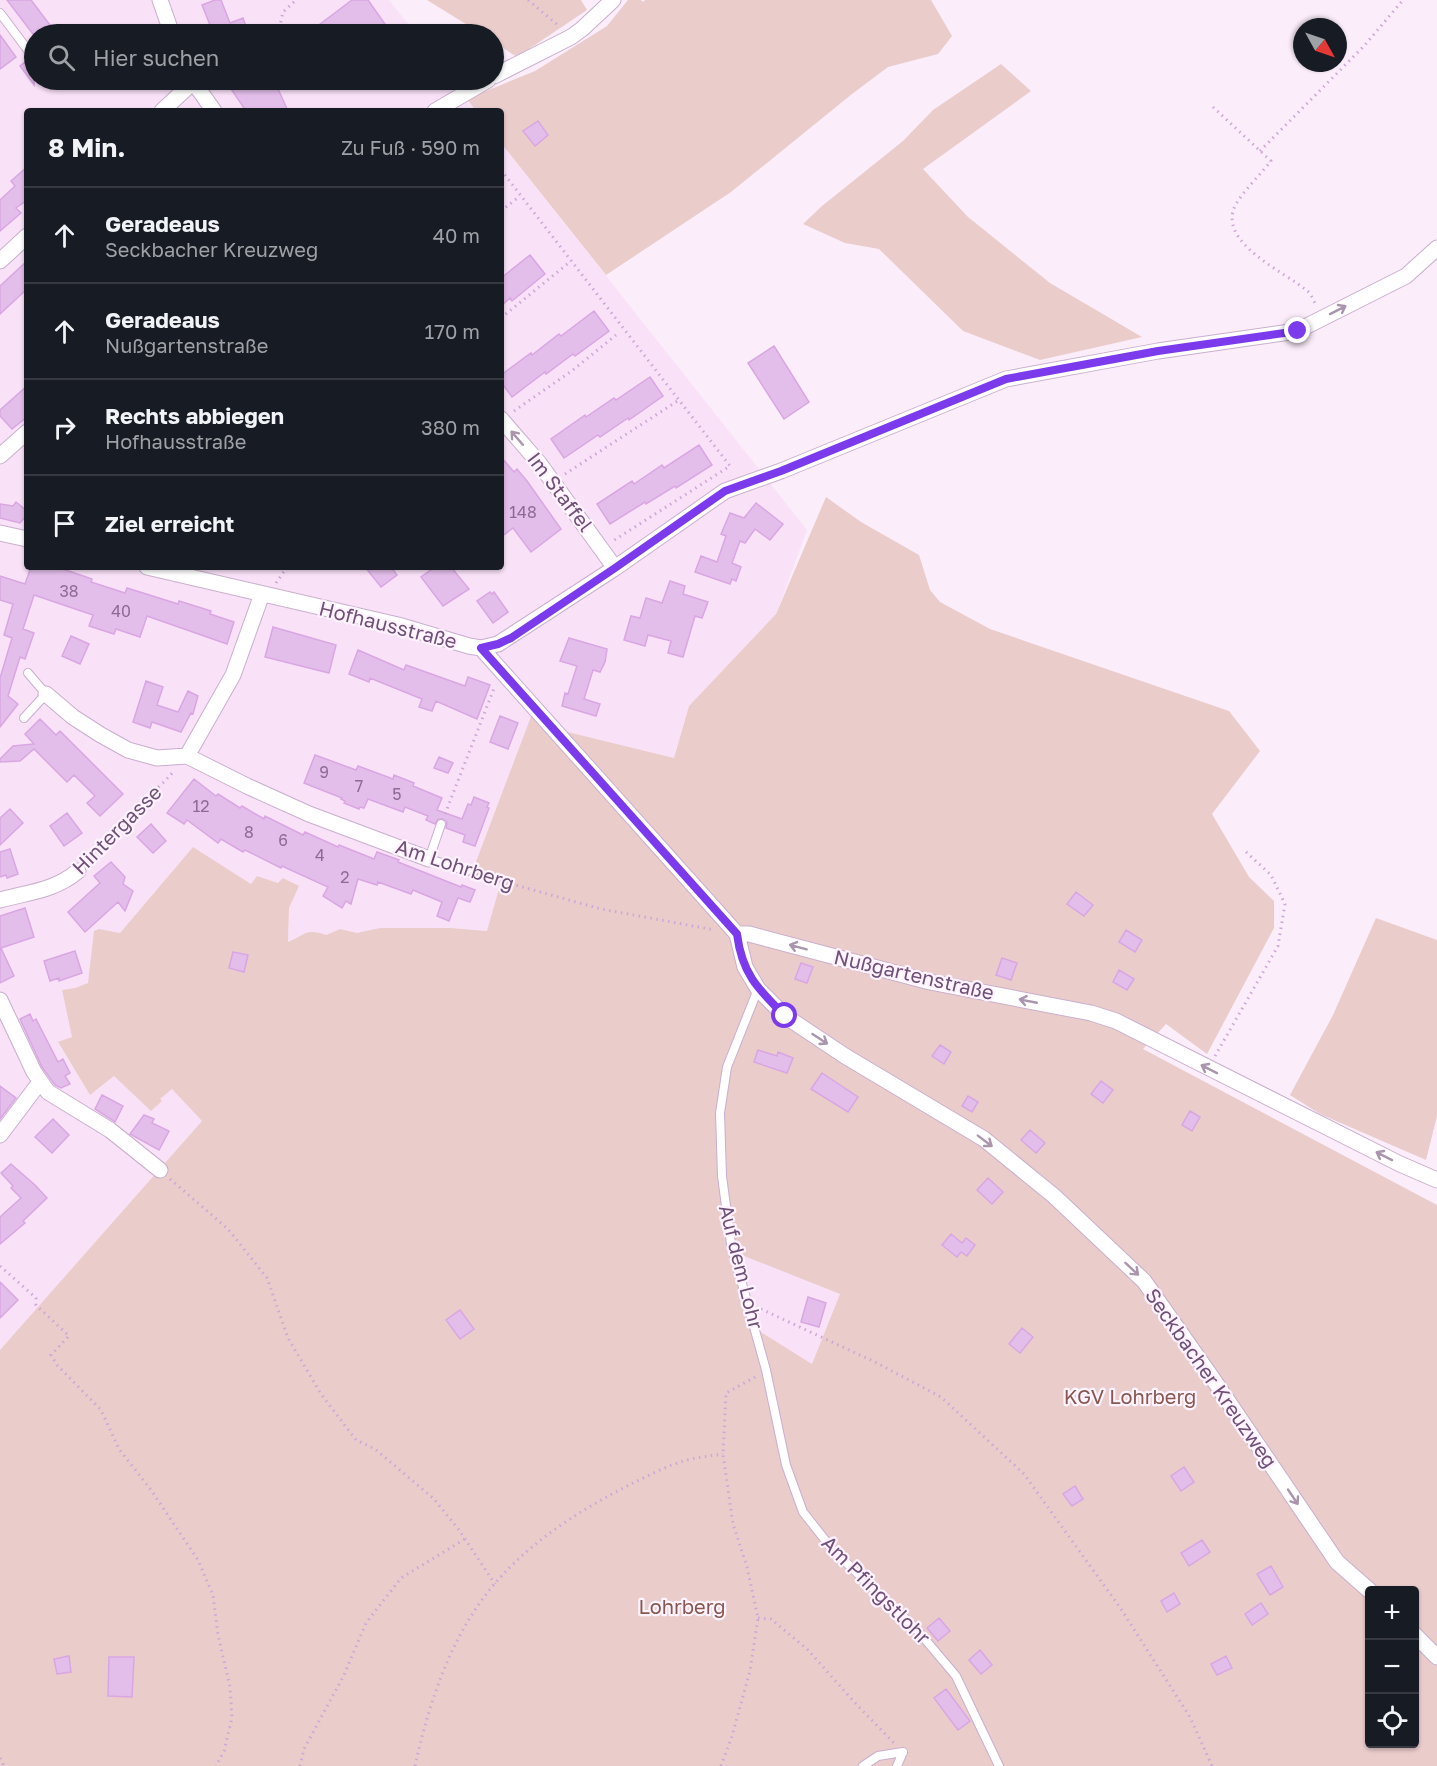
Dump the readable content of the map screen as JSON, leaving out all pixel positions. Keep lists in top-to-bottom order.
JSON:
{
  "streets": {
    "street": [
      "Im Staffel",
      "Hofhausstraße",
      "Hintergasse",
      "Am Lohrberg",
      "Nußgartenstraße",
      "Seckbacher Kreuzweg"
    ],
    "lane": ["Auf dem Lohr", "Am Pfingstlohr"]
  },
  "crossings": [
    ["Im Staffel", "Hofhausstraße"],
    ["Am Lohrberg", "Nußgartenstraße"],
    ["Am Lohrberg", "Seckbacher Kreuzweg"],
    ["Nußgartenstraße", "Seckbacher Kreuzweg"],
    ["Auf dem Lohr", "Seckbacher Kreuzweg"],
    ["Auf dem Lohr", "Am Pfingstlohr"]
  ],
  "one_way": ["Im Staffel", "Nußgartenstraße", "Seckbacher Kreuzweg"],
  "parks": ["KGV Lohrberg", "Lohrberg"],
  "house_numbers": [
    "148",
    "38",
    "40",
    "9",
    "7",
    "5",
    "12",
    "8",
    "6",
    "4",
    "2"
  ],
  "north": "bottom right",
  "page": {
    "search": "Hier suchen",
    "heading": ["8 Min.", "Zu Fuß · 590 m"],
    "list": [
      ["Geradeaus", "Seckbacher Kreuzweg", "40 m"],
      ["Geradeaus", "Nußgartenstraße", "170 m"],
      ["Rechts abbiegen", "Hofhausstraße", "380 m"],
      "Ziel erreicht"
    ],
    "map_buttons": ["+", "−"]
  }
}
